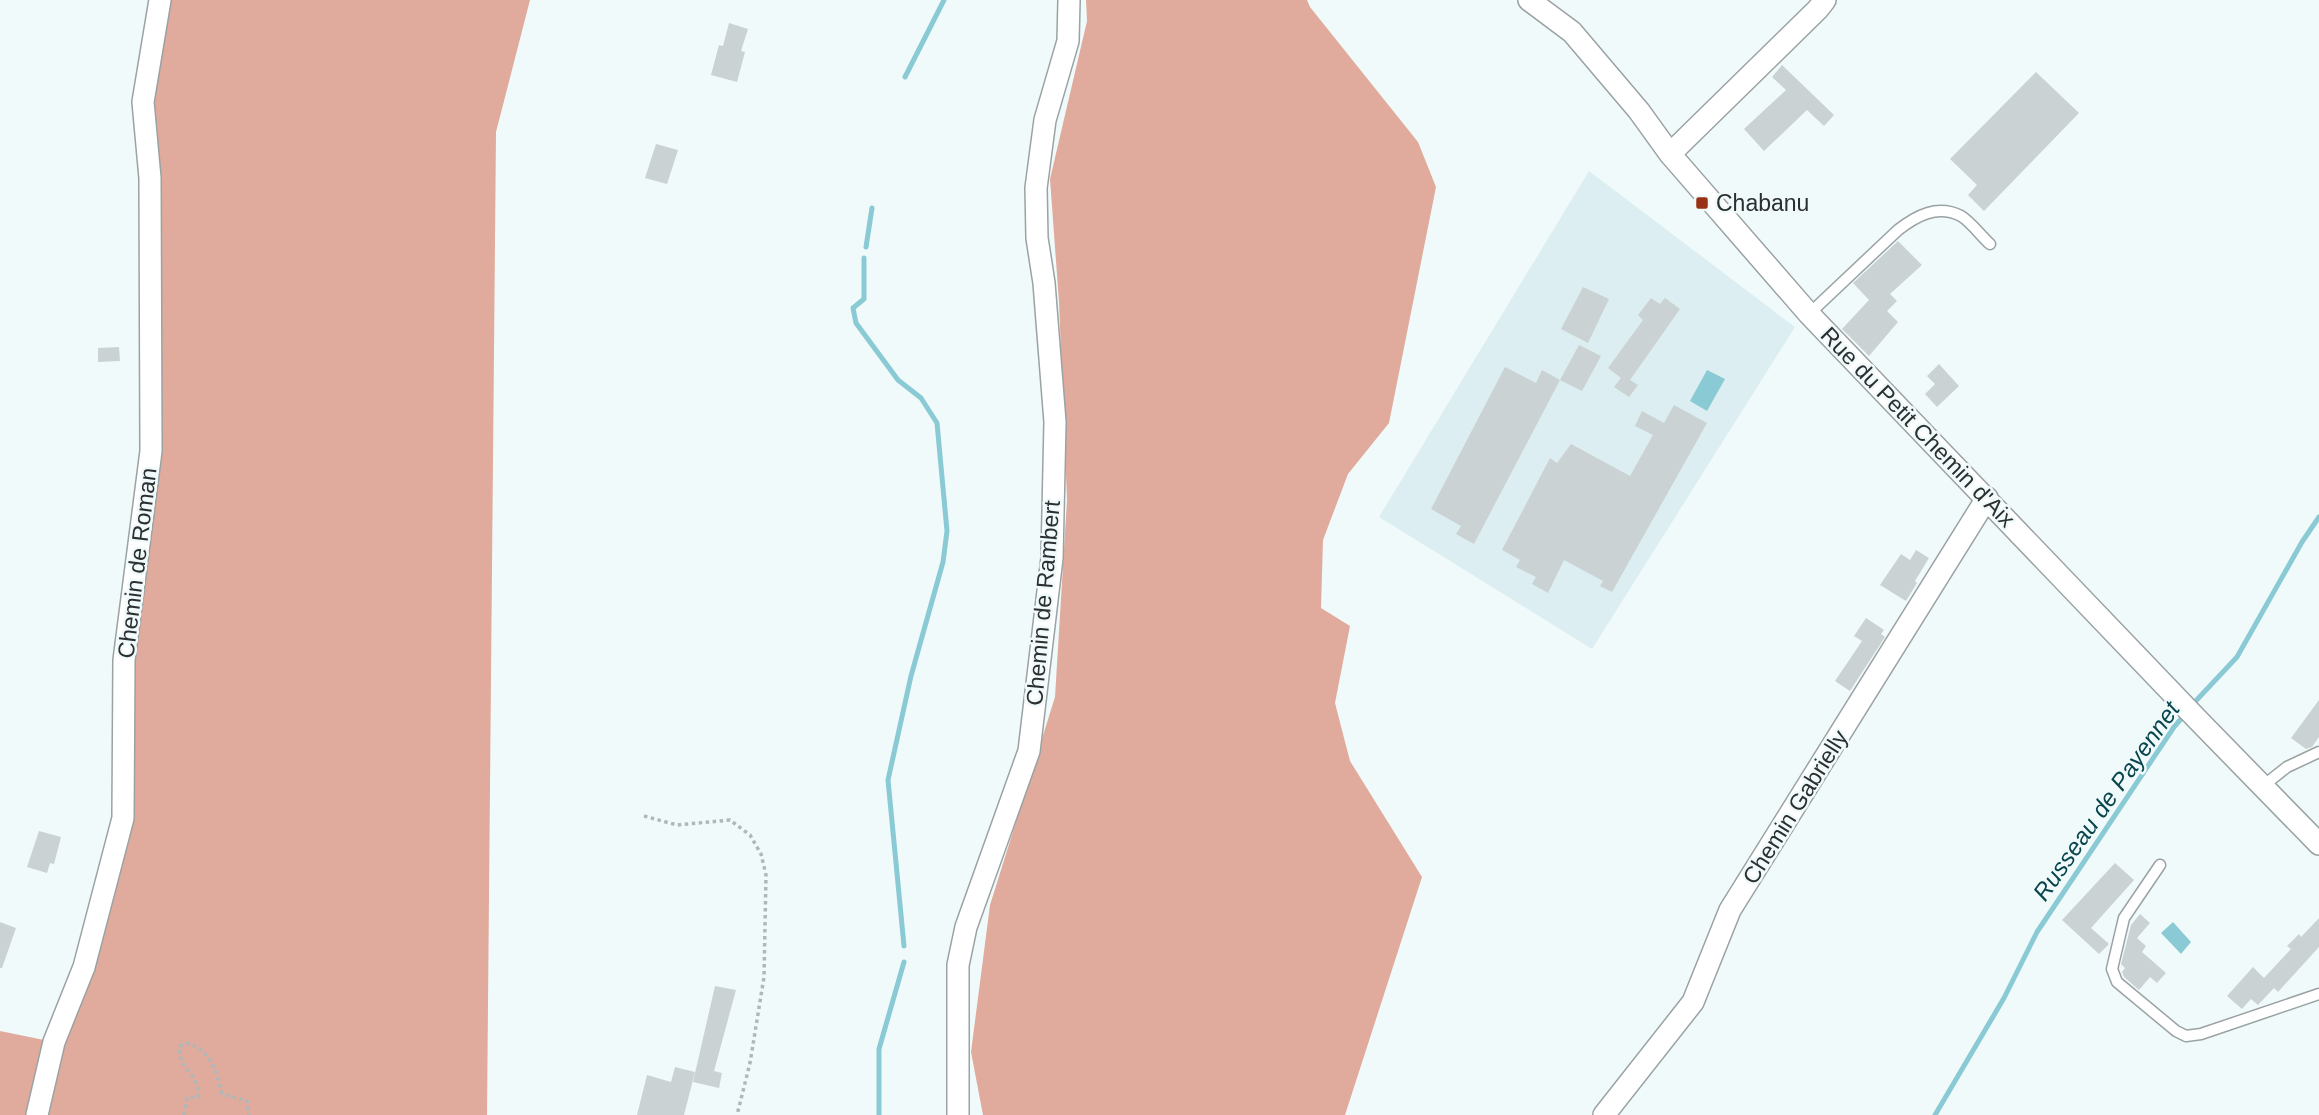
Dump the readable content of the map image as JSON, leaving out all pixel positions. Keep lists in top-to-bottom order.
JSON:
{
  "streets": {
    "street": [
      "Rue du Petit Chemin d'Aix",
      "Chemin de Roman",
      "Chemin de Rambert",
      "Chemin Gabrielly"
    ]
  },
  "crossings": [
    ["Rue du Petit Chemin d'Aix", "Chemin Gabrielly"]
  ],
  "water": ["Russeau de Payennet"],
  "places": {
    "transit": ["Chabanu"]
  }
}
